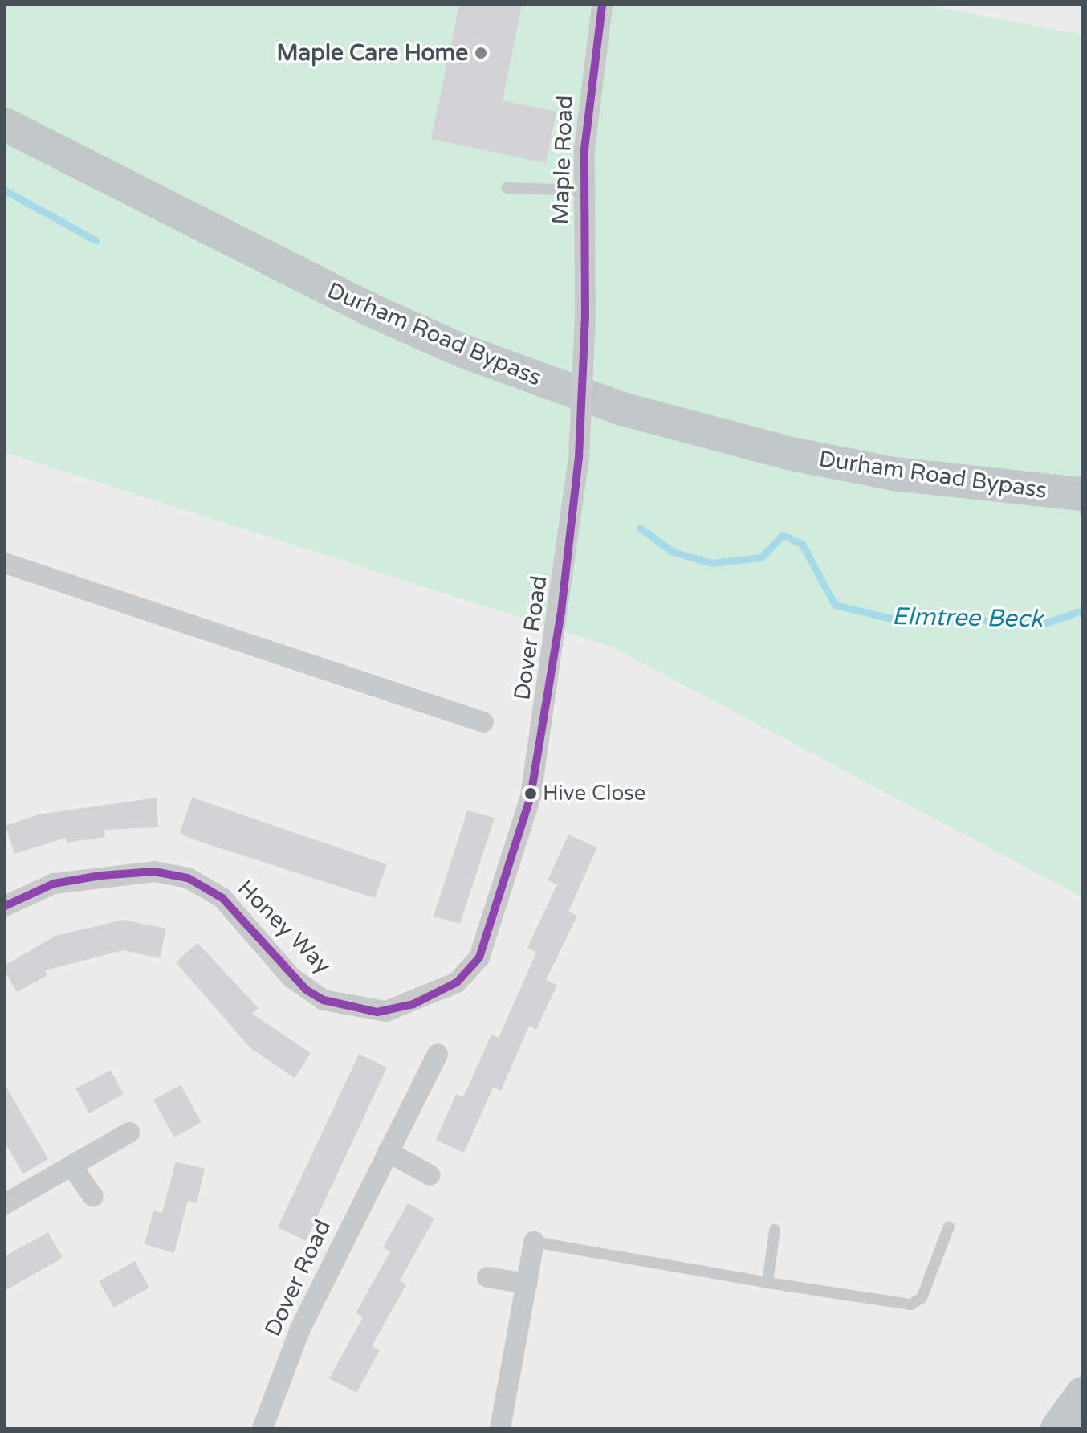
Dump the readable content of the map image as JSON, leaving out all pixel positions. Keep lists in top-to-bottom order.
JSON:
{
  "streets": {
    "main road": ["Durham Road Bypass"],
    "street": ["Maple Road", "Dover Road", "Honey Way"]
  },
  "crossings": [
    ["Maple Road", "Dover Road"],
    ["Dover Road", "Honey Way"]
  ],
  "water": ["Elmtree Beck"],
  "places": ["Maple Care Home", "Hive Close"]
}
